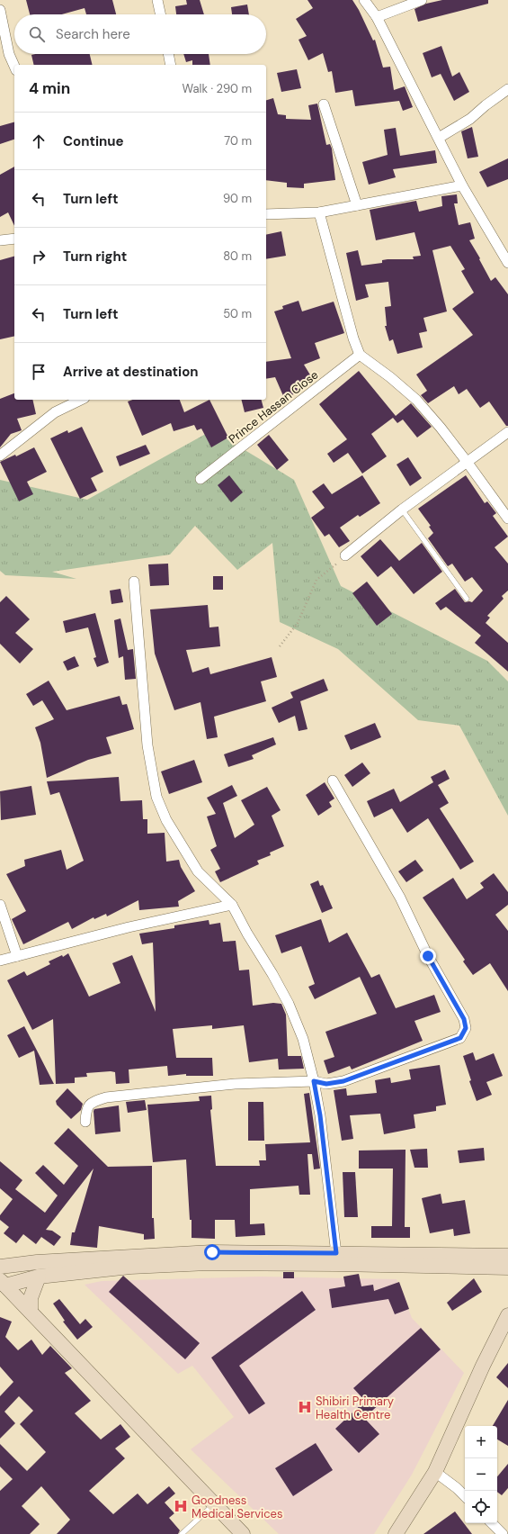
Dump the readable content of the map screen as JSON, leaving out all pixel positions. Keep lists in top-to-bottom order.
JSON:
{
  "streets": {
    "street": ["Prince Hassan Close"]
  },
  "places": {
    "hospital": ["Shibiri Primary Health Centre", "Goodness Medical Services"]
  },
  "page": {
    "search": "Search here",
    "heading": ["4 min", "Walk · 290 m"],
    "list": [
      ["Continue", "70 m"],
      ["Turn left", "90 m"],
      ["Turn right", "80 m"],
      ["Turn left", "50 m"],
      "Arrive at destination"
    ],
    "map_buttons": ["+", "−"]
  }
}
